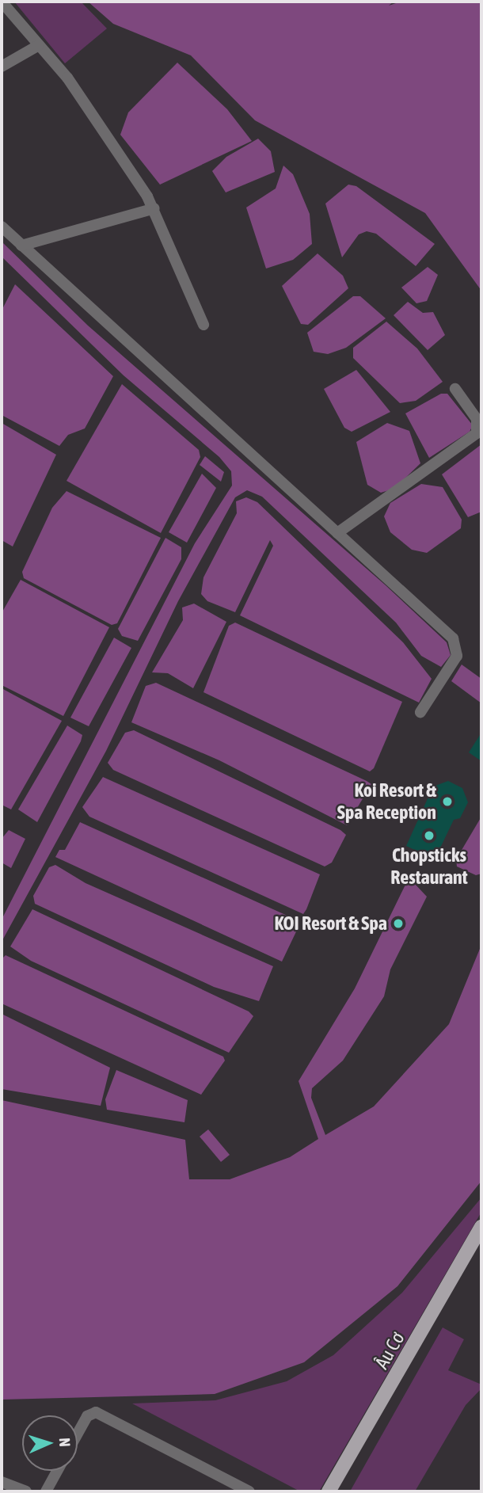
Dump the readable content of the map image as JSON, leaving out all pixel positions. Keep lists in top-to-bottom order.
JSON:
{
  "streets": {
    "main road": ["Âu Cơ"]
  },
  "places": ["Koi Resort & Spa Reception", "Chopsticks Restaurant", "KOI Resort & Spa"],
  "north": "right"
}
